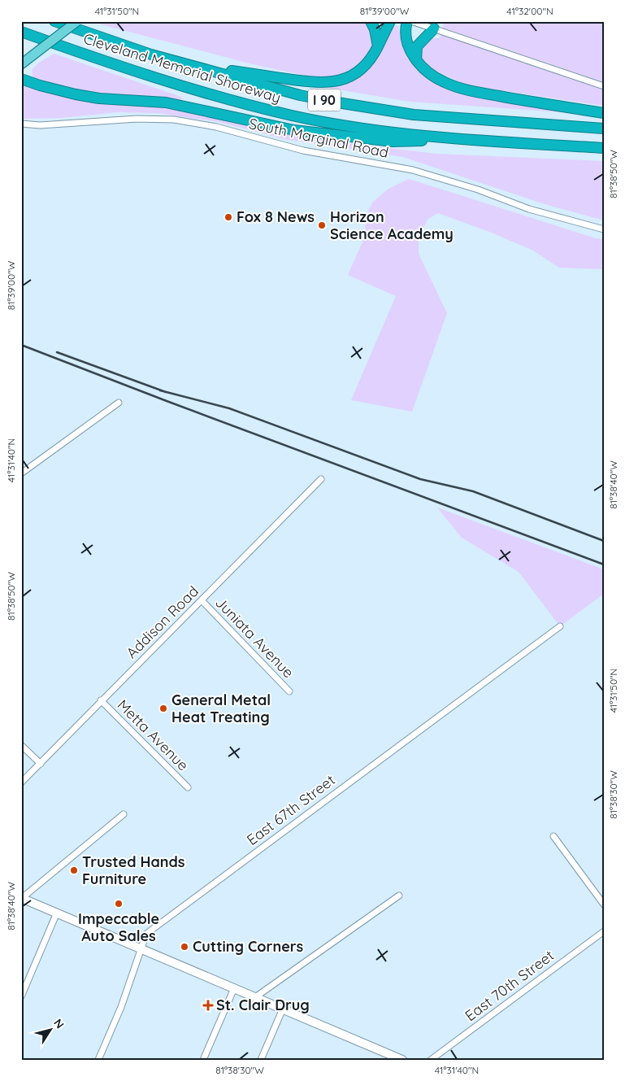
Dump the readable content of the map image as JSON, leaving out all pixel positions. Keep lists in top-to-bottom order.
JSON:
{
  "streets": {
    "highway": ["Cleveland Memorial Shoreway", "I 90"],
    "street": [
      "South Marginal Road",
      "Addison Road",
      "Juniata Avenue",
      "Metta Avenue",
      "East 67th Street",
      "East 70th Street"
    ]
  },
  "crossings": [
    ["Addison Road", "Juniata Avenue"],
    ["Addison Road", "Metta Avenue"]
  ],
  "places": {
    "other": [
      "Fox 8 News",
      "Horizon Science Academy",
      "General Metal Heat Treating",
      "Trusted Hands Furniture",
      "Impeccable Auto Sales",
      "Cutting Corners"
    ],
    "health": ["St. Clair Drug"]
  },
  "north": "top right",
  "coordinates": [
    "41°31'50\"N",
    "81°39'00\"W",
    "41°32'00\"N",
    "81°38'50\"W",
    "41°31'40\"N",
    "81°38'40\"W",
    "81°38'30\"W"
  ]
}
